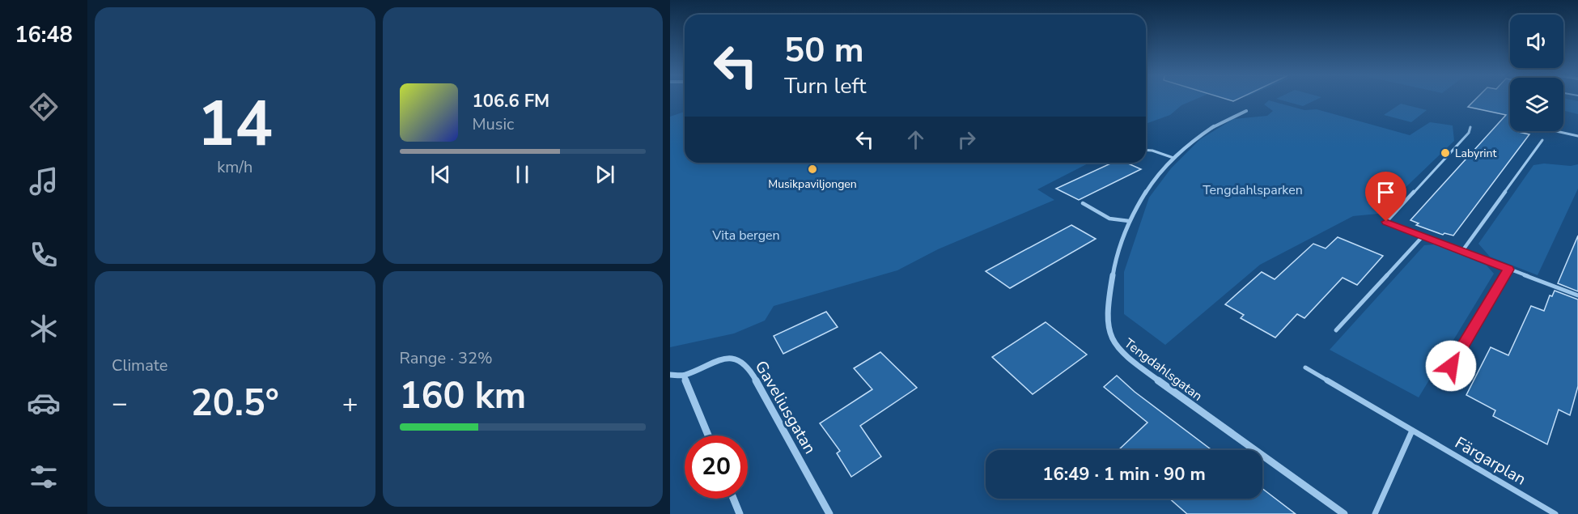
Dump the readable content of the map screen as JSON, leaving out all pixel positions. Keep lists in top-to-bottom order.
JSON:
{
  "streets": {
    "street": ["Tengdahlsgatan", "Gaveliusgatan"],
    "lane": ["Färgarplan"]
  },
  "parks": ["Tengdahlsparken", "Vita bergen"],
  "places": ["Labyrint", "Musikpaviljongen"],
  "page": {
    "tabs": "16:48",
    "tile": [
      ["14", "km/h"],
      "Climate",
      ["Range · 32%", "160 km"]
    ],
    "turn": ["50 m", "Turn left"],
    "song": ["106.6 FM", "Music"],
    "heat": ["−", "20.5°", "+"],
    "limit": "20",
    "trip": "16:49 · 1 min · 90 m"
  }
}
